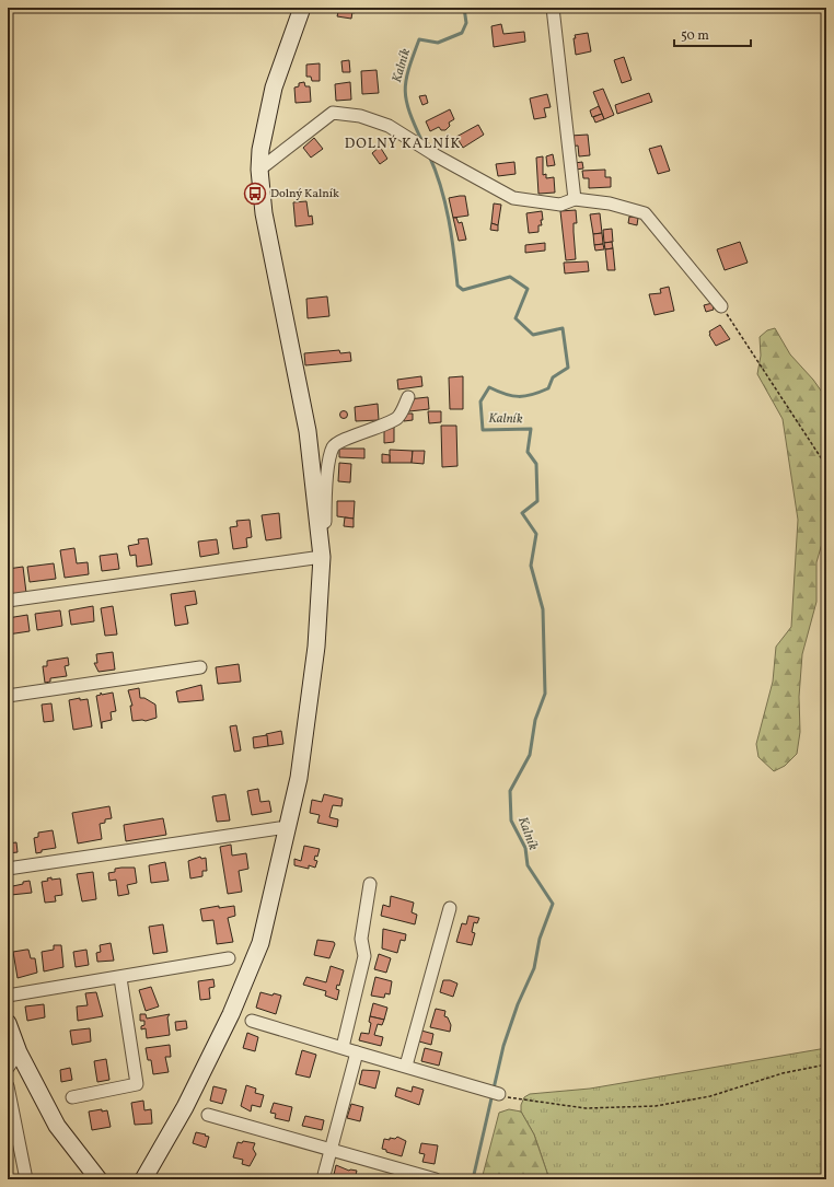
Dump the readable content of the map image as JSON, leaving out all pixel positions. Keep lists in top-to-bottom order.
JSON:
{
  "districts": ["DOLNÝ KALNÍK"],
  "water": ["Kalník"],
  "places": {
    "bus stop": ["Dolný Kalník"]
  },
  "scale_bar": "50 m"
}
